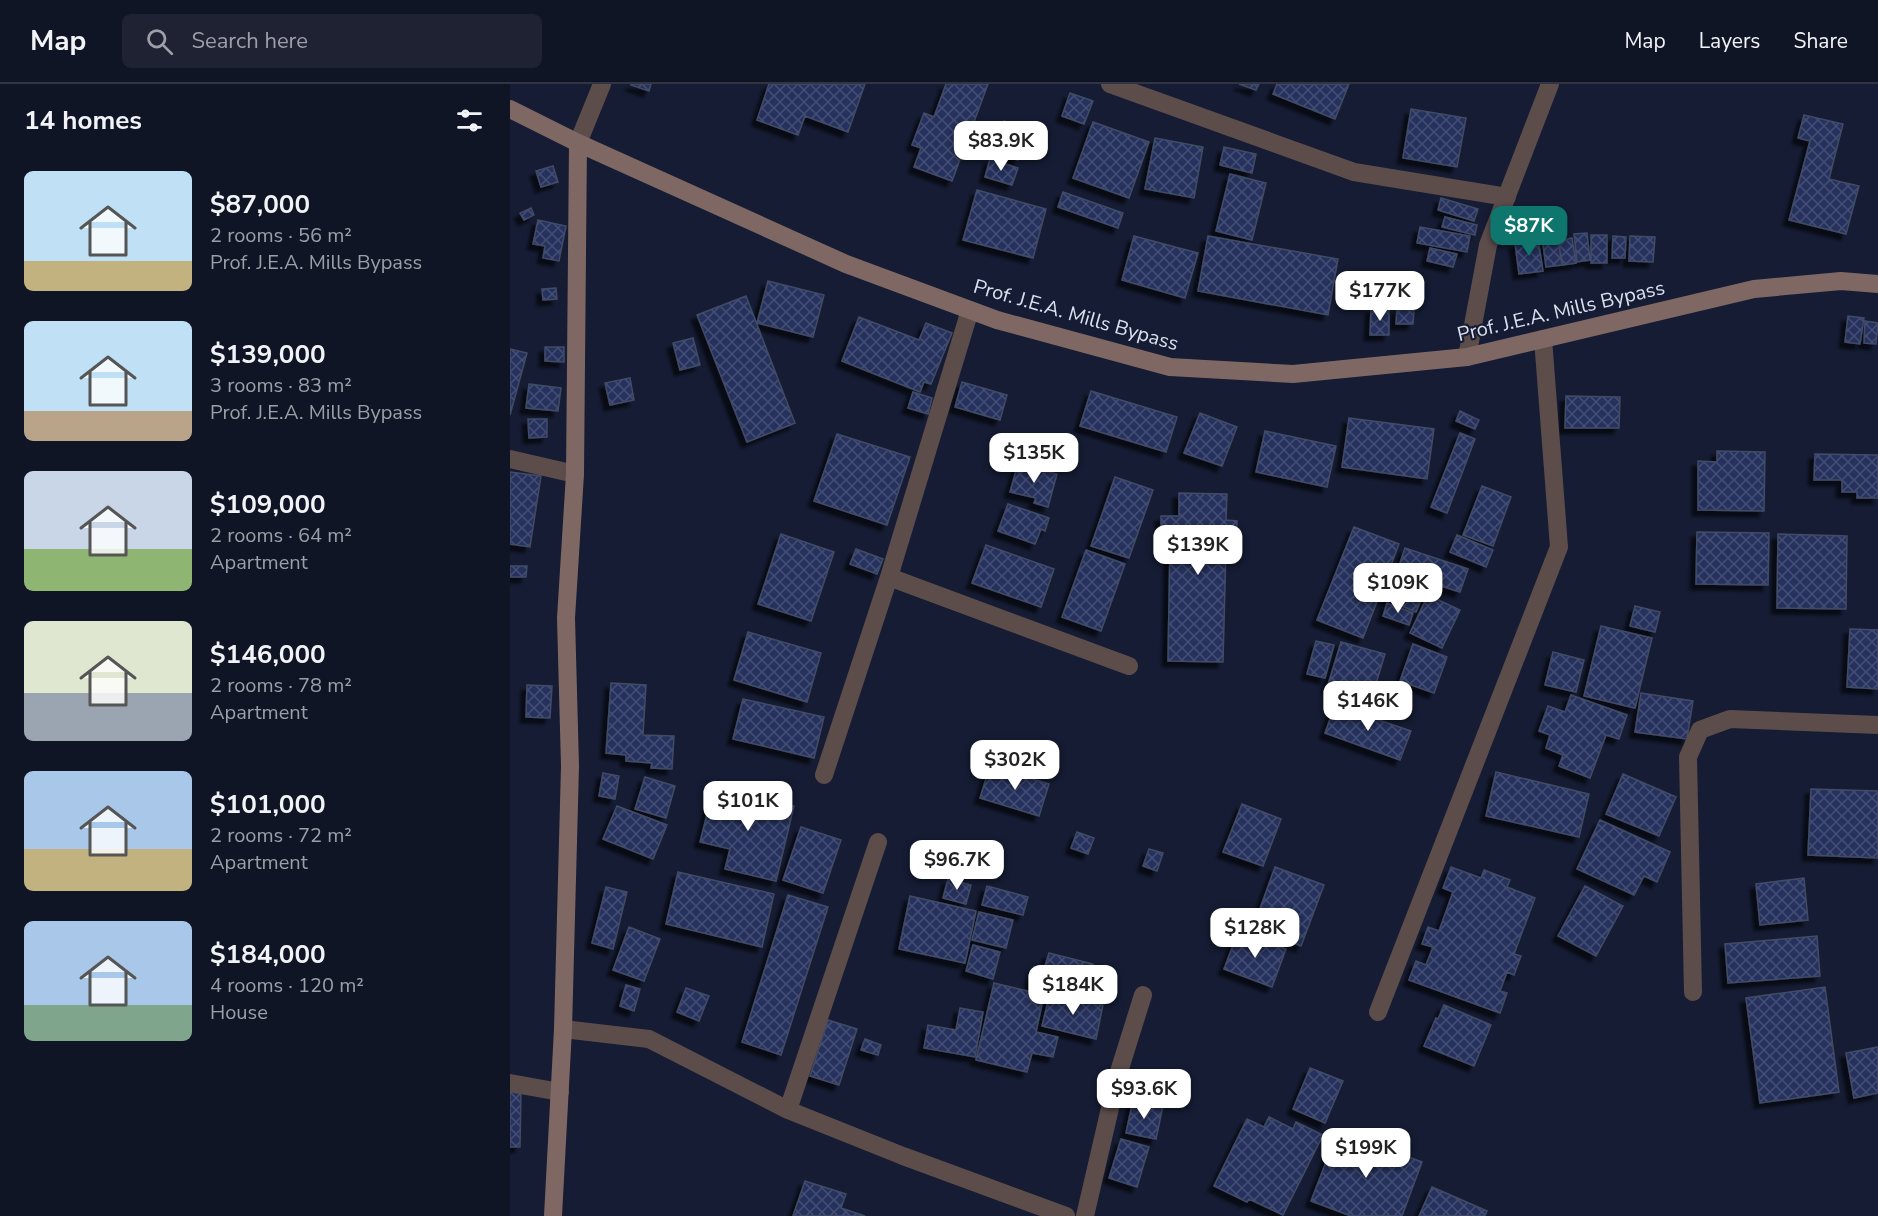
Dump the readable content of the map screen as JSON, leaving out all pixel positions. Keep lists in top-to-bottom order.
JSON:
{
  "streets": {
    "street": ["Prof. J.E.A. Mills Bypass"]
  },
  "page": {
    "header": "Map",
    "search": "Search here",
    "nav": ["Map", "Layers", "Share"],
    "heading": "14 homes",
    "price": [
      "$83.9K",
      "$87K",
      "$177K",
      "$135K",
      "$139K",
      "$109K",
      "$146K",
      "$302K",
      "$101K",
      "$96.7K",
      "$128K",
      "$184K",
      "$93.6K",
      "$199K"
    ],
    "list": [
      {
        "name": "$87,000",
        "note": "2 rooms · 56 m² · Prof. J.E.A. Mills Bypass"
      },
      {
        "name": "$139,000",
        "note": "3 rooms · 83 m² · Prof. J.E.A. Mills Bypass"
      },
      {
        "name": "$109,000",
        "note": "2 rooms · 64 m² · Apartment"
      },
      {
        "name": "$146,000",
        "note": "2 rooms · 78 m² · Apartment"
      },
      {
        "name": "$101,000",
        "note": "2 rooms · 72 m² · Apartment"
      },
      {
        "name": "$184,000",
        "note": "4 rooms · 120 m² · House"
      }
    ]
  }
}
